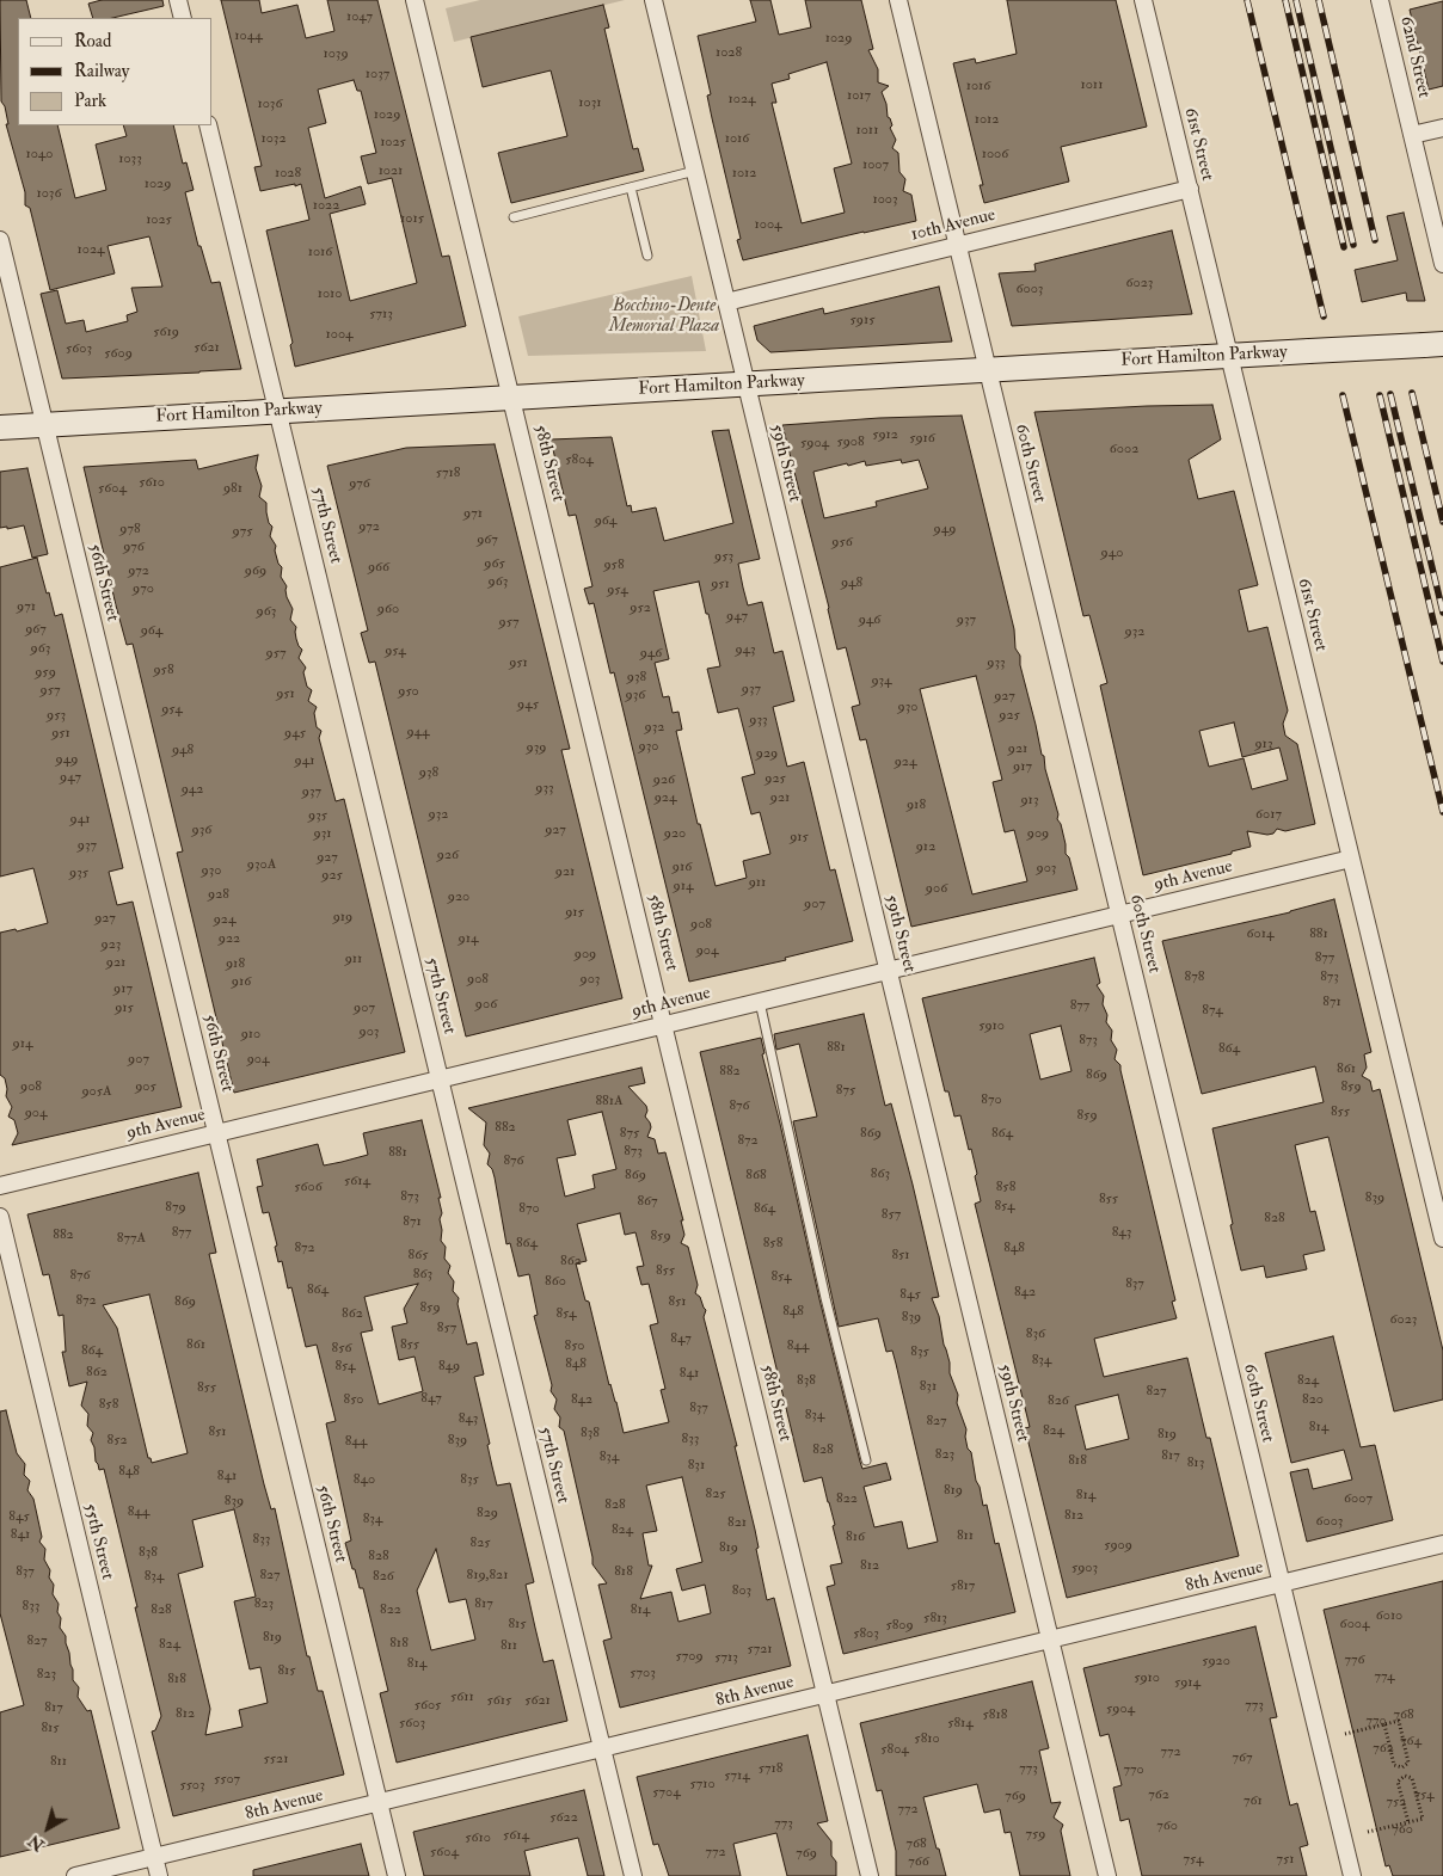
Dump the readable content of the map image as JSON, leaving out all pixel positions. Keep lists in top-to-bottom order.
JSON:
{
  "streets": {
    "main road": ["Fort Hamilton Parkway"],
    "street": [
      "62nd Street",
      "61st Street",
      "10th Avenue",
      "58th Street",
      "59th Street",
      "60th Street",
      "57th Street",
      "56th Street",
      "9th Avenue",
      "55th Street",
      "8th Avenue"
    ]
  },
  "crossings": [
    ["61st Street", "10th Avenue"],
    ["61st Street", "Fort Hamilton Parkway"],
    ["61st Street", "9th Avenue"],
    ["10th Avenue", "59th Street"],
    ["10th Avenue", "60th Street"],
    ["Fort Hamilton Parkway", "58th Street"],
    ["Fort Hamilton Parkway", "59th Street"],
    ["Fort Hamilton Parkway", "60th Street"],
    ["Fort Hamilton Parkway", "57th Street"],
    ["Fort Hamilton Parkway", "56th Street"],
    ["58th Street", "9th Avenue"],
    ["58th Street", "8th Avenue"],
    ["59th Street", "9th Avenue"],
    ["59th Street", "8th Avenue"],
    ["60th Street", "9th Avenue"],
    ["60th Street", "8th Avenue"],
    ["57th Street", "9th Avenue"],
    ["57th Street", "8th Avenue"],
    ["56th Street", "9th Avenue"],
    ["56th Street", "8th Avenue"],
    ["55th Street", "8th Avenue"]
  ],
  "parks": ["Bocchino-Dente Memorial Plaza"],
  "house_numbers": [
    "1047",
    "1044",
    "1029",
    "1028",
    "1039",
    "1037",
    "1011",
    "1016",
    "1017",
    "1024",
    "1031",
    "1036",
    "1029",
    "1012",
    "1011",
    "1032",
    "1016",
    "1025",
    "1040",
    "1006",
    "1033",
    "1007",
    "1021",
    "1028",
    "1012",
    "1029",
    "1036",
    "1003",
    "1022",
    "1015",
    "1025",
    "1004",
    "1024",
    "1016",
    "6023",
    "6003",
    "1010",
    "5713",
    "5915",
    "5619",
    "1004",
    "5621",
    "5603",
    "5609",
    "5912",
    "5916",
    "5908",
    "5904",
    "6002",
    "5804",
    "5718",
    "5610",
    "976",
    "5604",
    "981",
    "971",
    "964",
    "972",
    "978",
    "949",
    "975",
    "967",
    "956",
    "976",
    "940",
    "953",
    "965",
    "958",
    "966",
    "972",
    "969",
    "963",
    "948",
    "951",
    "970",
    "954",
    "971",
    "952",
    "960",
    "963",
    "947",
    "946",
    "937",
    "957",
    "967",
    "964",
    "932",
    "963",
    "943",
    "954",
    "957",
    "946",
    "951",
    "933",
    "958",
    "959",
    "938",
    "934",
    "937",
    "957",
    "950",
    "951",
    "936",
    "927",
    "945",
    "930",
    "954",
    "953",
    "925",
    "933",
    "932",
    "944",
    "951",
    "945",
    "913",
    "930",
    "939",
    "921",
    "948",
    "929",
    "949",
    "941",
    "924",
    "917",
    "938",
    "947",
    "925",
    "926",
    "933",
    "942",
    "937",
    "924",
    "921",
    "913",
    "918",
    "932",
    "6017",
    "935",
    "941",
    "936",
    "927",
    "931",
    "920",
    "909",
    "915",
    "937",
    "912",
    "926",
    "927",
    "930A",
    "916",
    "903",
    "930",
    "921",
    "935",
    "925",
    "911",
    "914",
    "906",
    "928",
    "920",
    "907",
    "915",
    "919",
    "927",
    "924",
    "908",
    "6014",
    "881",
    "922",
    "914",
    "923",
    "904",
    "909",
    "877",
    "911",
    "921",
    "918",
    "878",
    "873",
    "908",
    "903",
    "916",
    "917",
    "871",
    "906",
    "877",
    "915",
    "907",
    "874",
    "5910",
    "903",
    "910",
    "873",
    "914",
    "881",
    "864",
    "907",
    "904",
    "861",
    "882",
    "869",
    "908",
    "905",
    "859",
    "875",
    "905A",
    "870",
    "881A",
    "876",
    "855",
    "904",
    "859",
    "882",
    "875",
    "869",
    "864",
    "872",
    "873",
    "881",
    "876",
    "863",
    "869",
    "868",
    "5614",
    "5606",
    "858",
    "873",
    "839",
    "855",
    "867",
    "854",
    "879",
    "870",
    "864",
    "857",
    "828",
    "871",
    "877",
    "843",
    "882",
    "859",
    "877A",
    "864",
    "858",
    "872",
    "848",
    "865",
    "851",
    "862",
    "855",
    "863",
    "876",
    "854",
    "860",
    "837",
    "864",
    "842",
    "845",
    "872",
    "869",
    "851",
    "859",
    "848",
    "862",
    "854",
    "839",
    "6023",
    "857",
    "836",
    "847",
    "861",
    "855",
    "850",
    "844",
    "856",
    "864",
    "835",
    "834",
    "848",
    "854",
    "849",
    "862",
    "841",
    "838",
    "824",
    "831",
    "855",
    "827",
    "847",
    "850",
    "842",
    "820",
    "826",
    "858",
    "837",
    "834",
    "843",
    "827",
    "814",
    "824",
    "851",
    "838",
    "819",
    "833",
    "852",
    "839",
    "844",
    "828",
    "823",
    "817",
    "834",
    "818",
    "813",
    "831",
    "848",
    "841",
    "840",
    "835",
    "819",
    "825",
    "814",
    "822",
    "6007",
    "839",
    "828",
    "844",
    "829",
    "812",
    "845",
    "834",
    "6003",
    "821",
    "824",
    "841",
    "811",
    "816",
    "833",
    "825",
    "5909",
    "819",
    "838",
    "828",
    "812",
    "5903",
    "837",
    "818",
    "827",
    "819,821",
    "834",
    "826",
    "5817",
    "803",
    "823",
    "817",
    "833",
    "828",
    "822",
    "814",
    "6010",
    "5813",
    "815",
    "6004",
    "5809",
    "5803",
    "819",
    "827",
    "818",
    "824",
    "811",
    "5721",
    "5709",
    "5713",
    "776",
    "5920",
    "814",
    "815",
    "5703",
    "823",
    "774",
    "5910",
    "818",
    "5914",
    "5611",
    "5615",
    "5621",
    "5605",
    "773",
    "817",
    "5904",
    "812",
    "5818",
    "768",
    "770",
    "5603",
    "5814",
    "815",
    "5810",
    "764",
    "762",
    "5804",
    "772",
    "767",
    "5521",
    "811",
    "5718",
    "773",
    "770",
    "5714",
    "5507",
    "5710",
    "5503",
    "5704",
    "762",
    "754",
    "769",
    "761",
    "752",
    "772",
    "5622",
    "773",
    "760",
    "760",
    "759",
    "5614",
    "5610",
    "768",
    "5604",
    "772",
    "769",
    "754",
    "751",
    "766"
  ],
  "legend": ["Road", "Railway", "Park"],
  "north": "bottom left"
}
